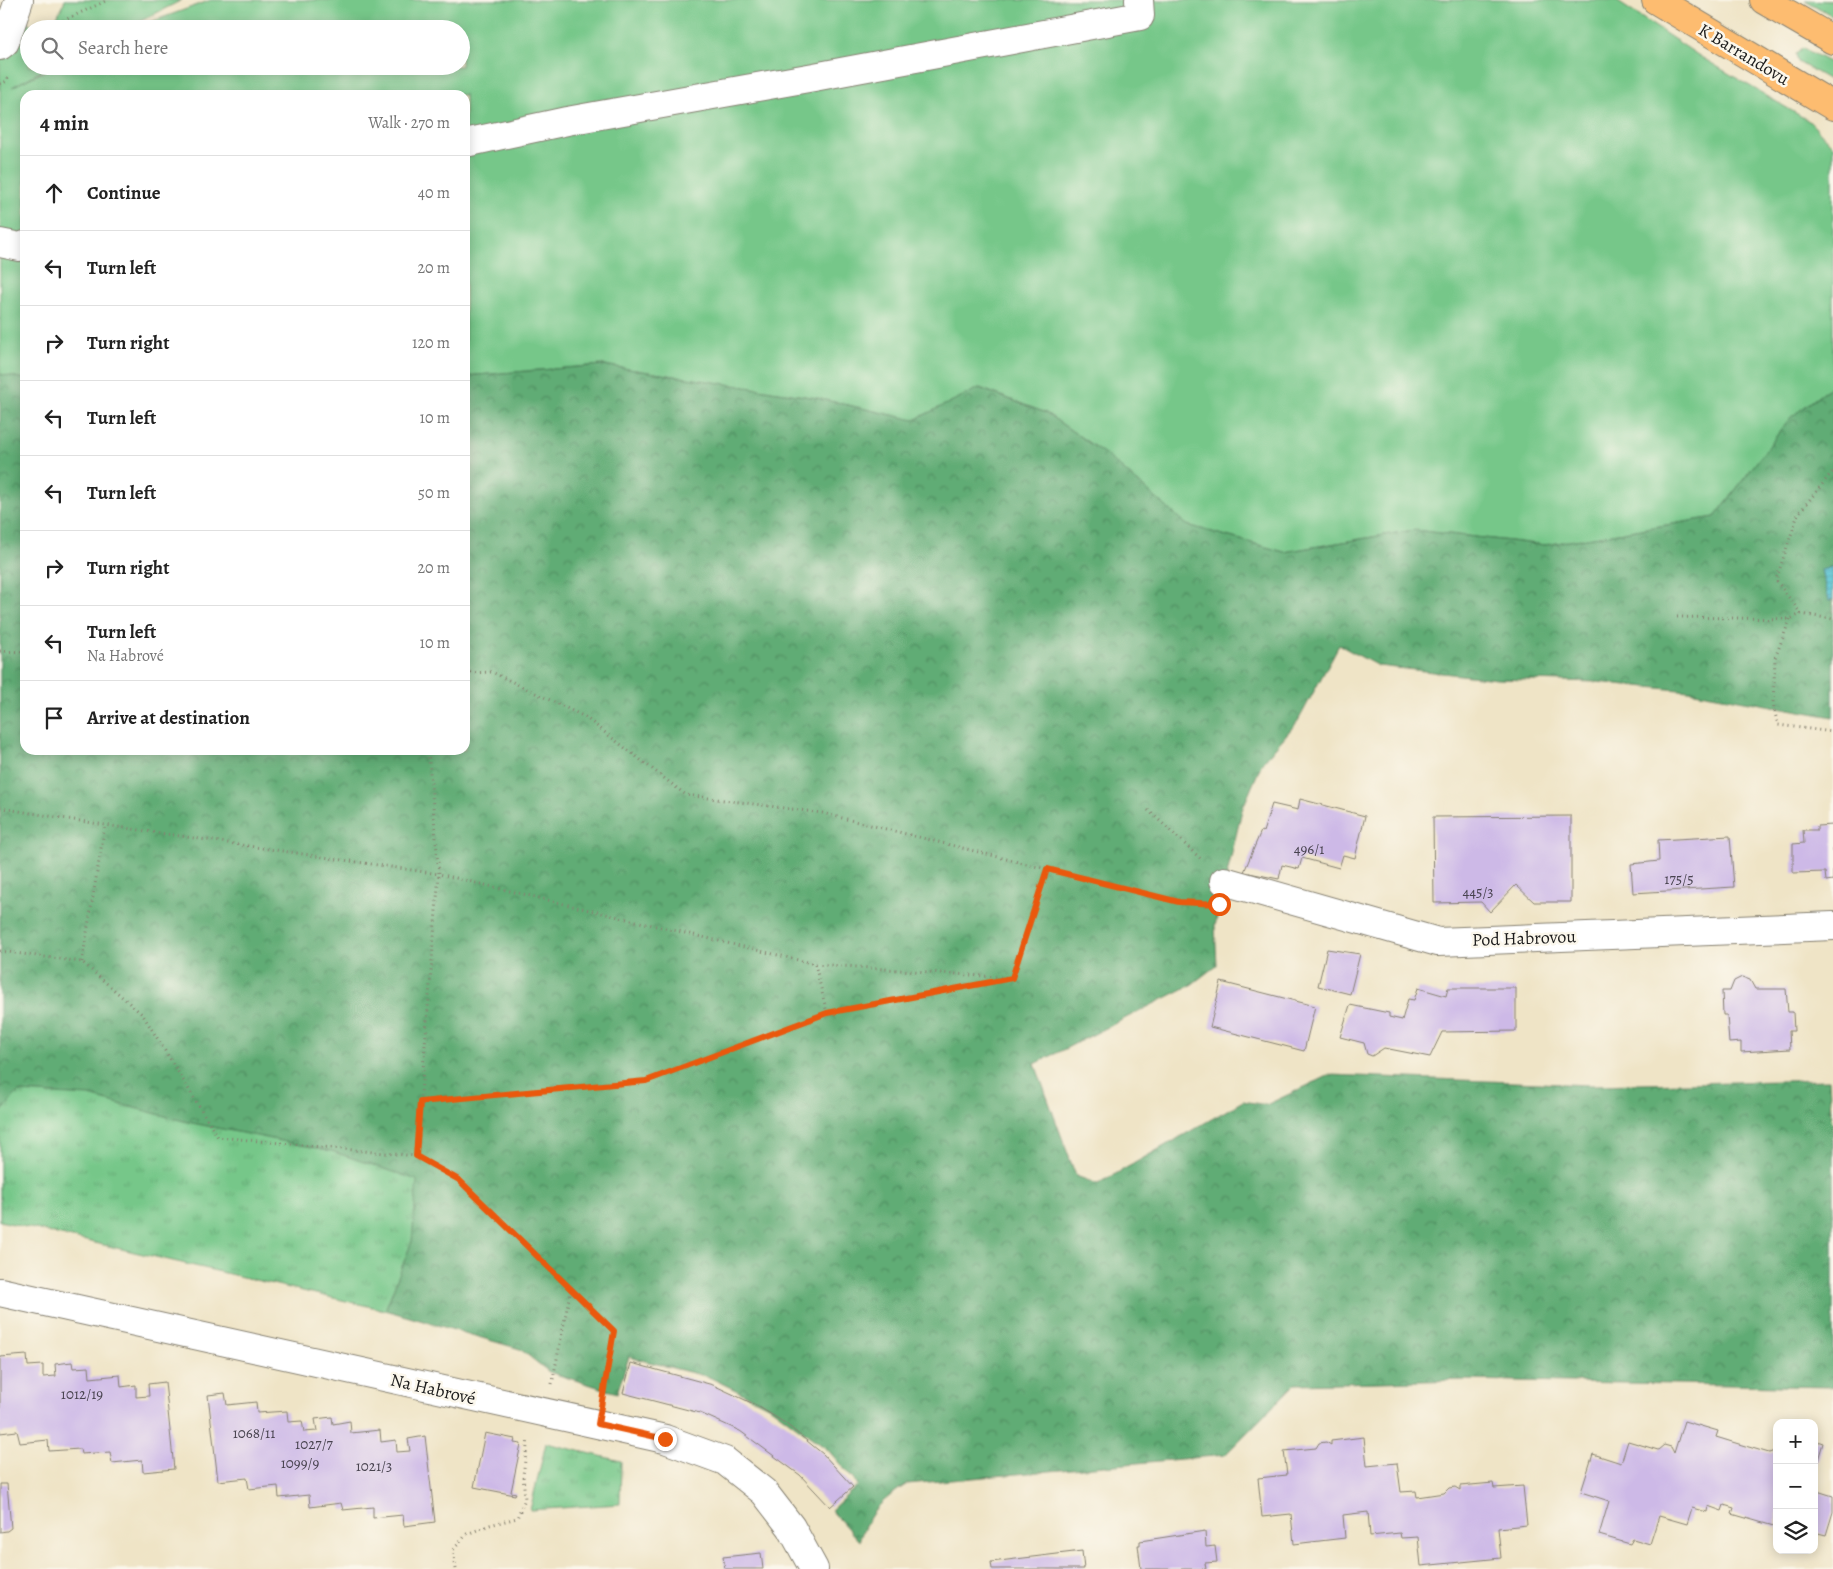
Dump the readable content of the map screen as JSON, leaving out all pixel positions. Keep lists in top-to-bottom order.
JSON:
{
  "streets": {
    "main road": ["K Barrandovu"],
    "street": ["Pod Habrovou", "Na Habrové"]
  },
  "house_numbers": [
    "496/1",
    "175/5",
    "445/3",
    "1012/19",
    "1068/11",
    "1027/7",
    "1099/9",
    "1021/3"
  ],
  "page": {
    "search": "Search here",
    "heading": ["4 min", "Walk · 270 m"],
    "list": [
      ["Continue", "40 m"],
      ["Turn left", "20 m"],
      ["Turn right", "120 m"],
      ["Turn left", "10 m"],
      ["Turn left", "50 m"],
      ["Turn right", "20 m"],
      ["Turn left", "Na Habrové", "10 m"],
      "Arrive at destination"
    ],
    "map_buttons": ["+", "−"]
  }
}
